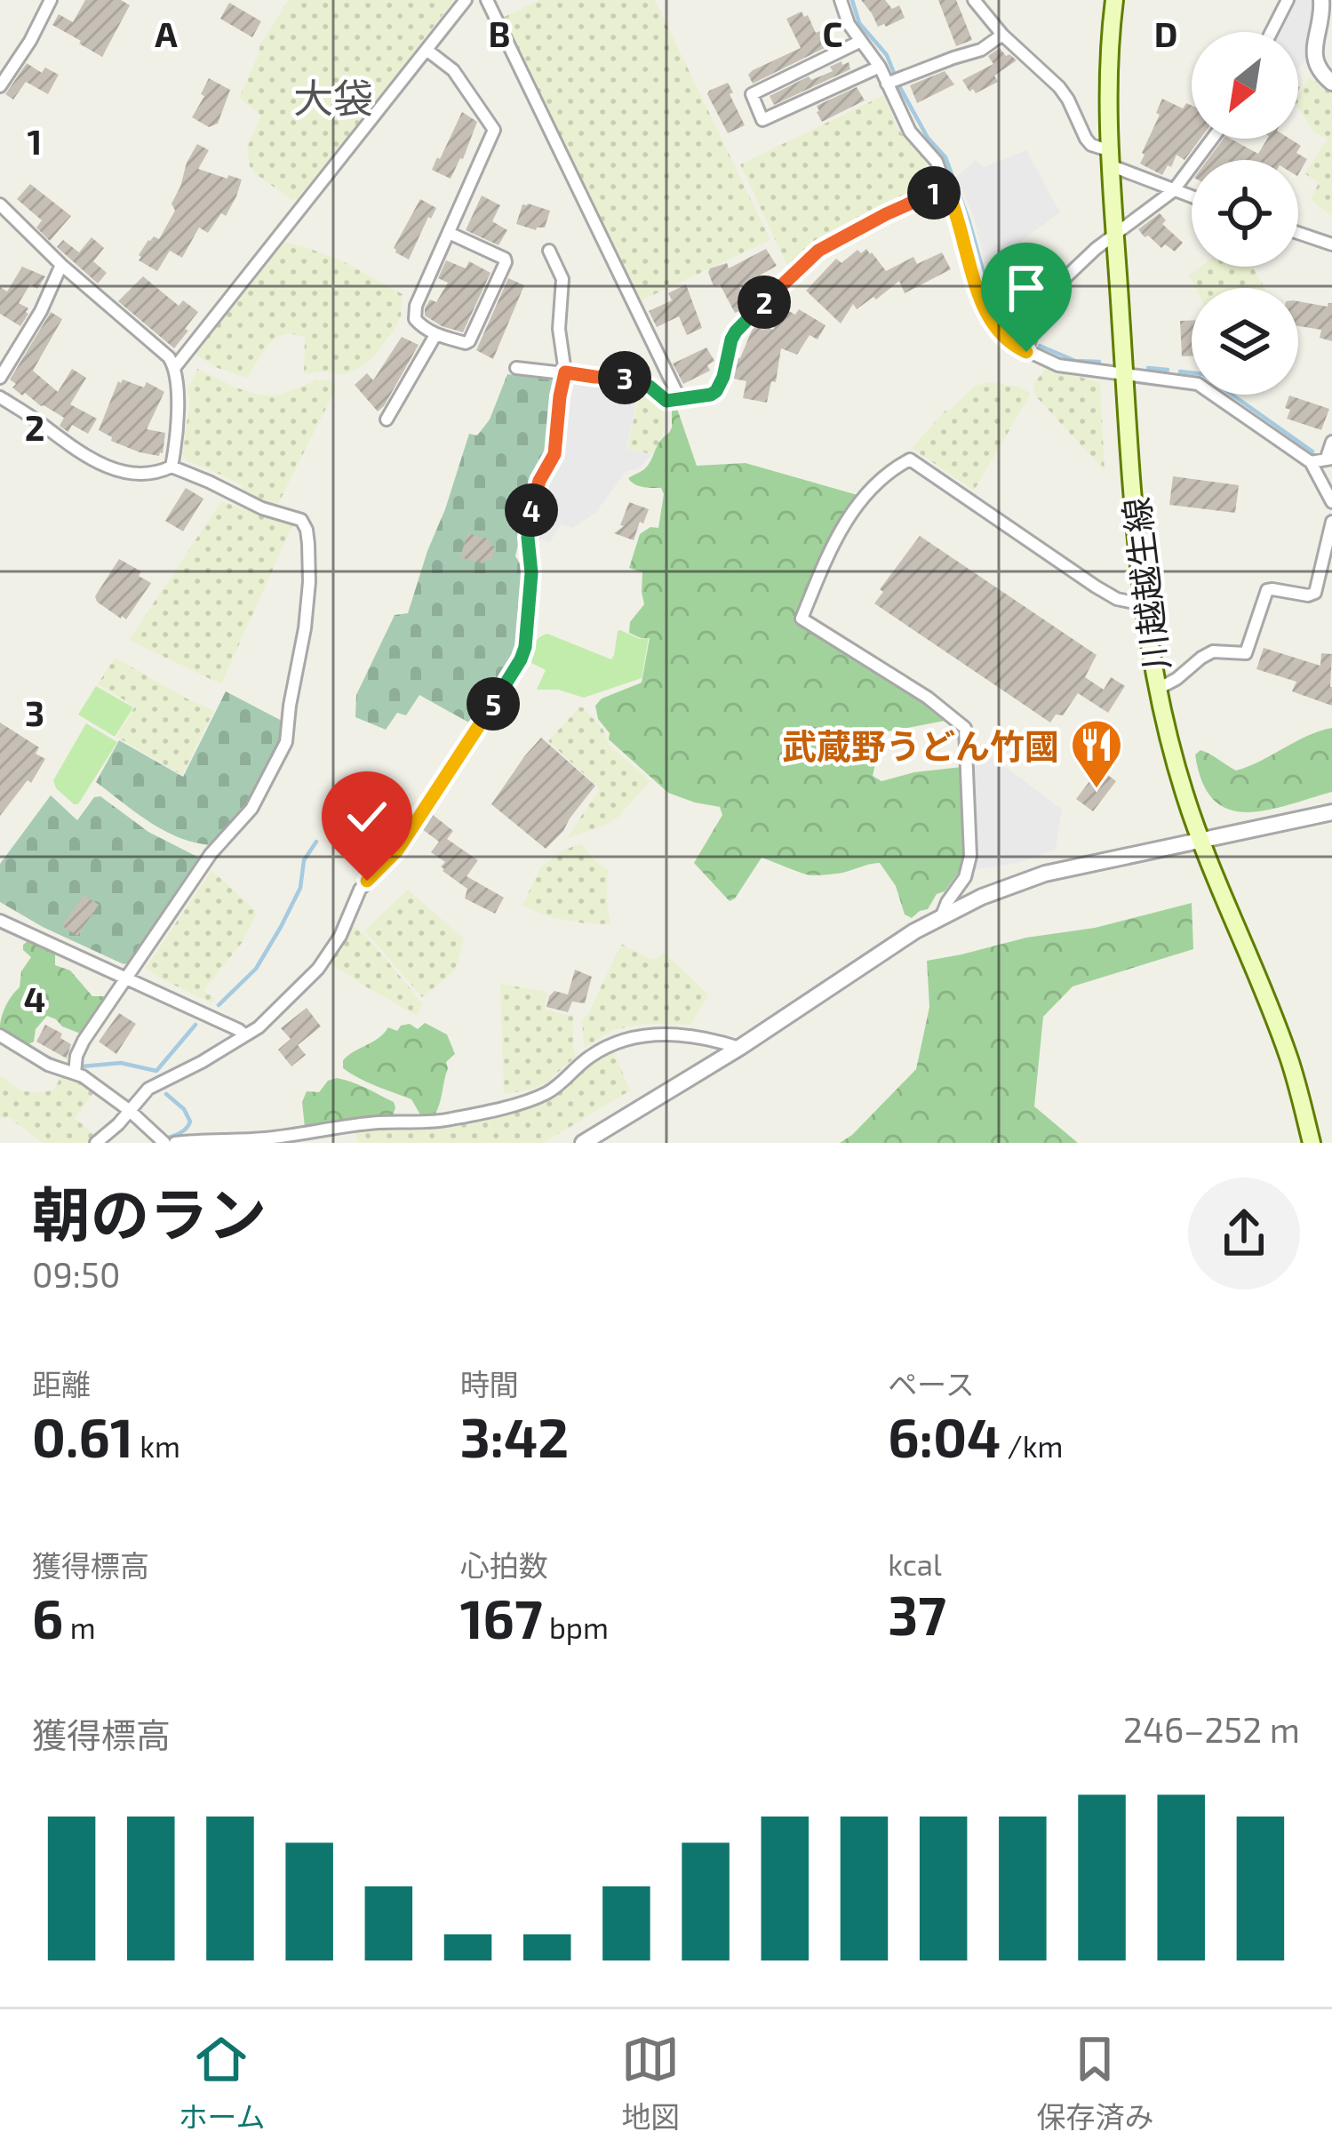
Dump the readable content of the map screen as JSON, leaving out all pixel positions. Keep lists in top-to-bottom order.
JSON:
{
  "streets": {
    "main road": ["川越越生線"]
  },
  "districts": ["大袋"],
  "places": {
    "restaurant": ["武蔵野うどん竹國"]
  },
  "north": "bottom left",
  "page": {
    "pins": [
      "1",
      "2",
      "3",
      "4",
      "5"
    ],
    "heading": ["朝のラン", "09:50"],
    "stats": [
      ["距離", "0.61 km"],
      ["時間", "3:42"],
      ["ペース", "6:04 /km"],
      ["獲得標高", "6 m"],
      ["心拍数", "167 bpm"],
      ["kcal", "37"]
    ],
    "chart": ["獲得標高", "246–252 m"],
    "tabs": ["ホーム", "地図", "保存済み"]
  },
  "grid": {
    "columns": [
      "A",
      "B",
      "C",
      "D"
    ],
    "rows": [
      "1",
      "2",
      "3",
      "4"
    ]
  }
}
